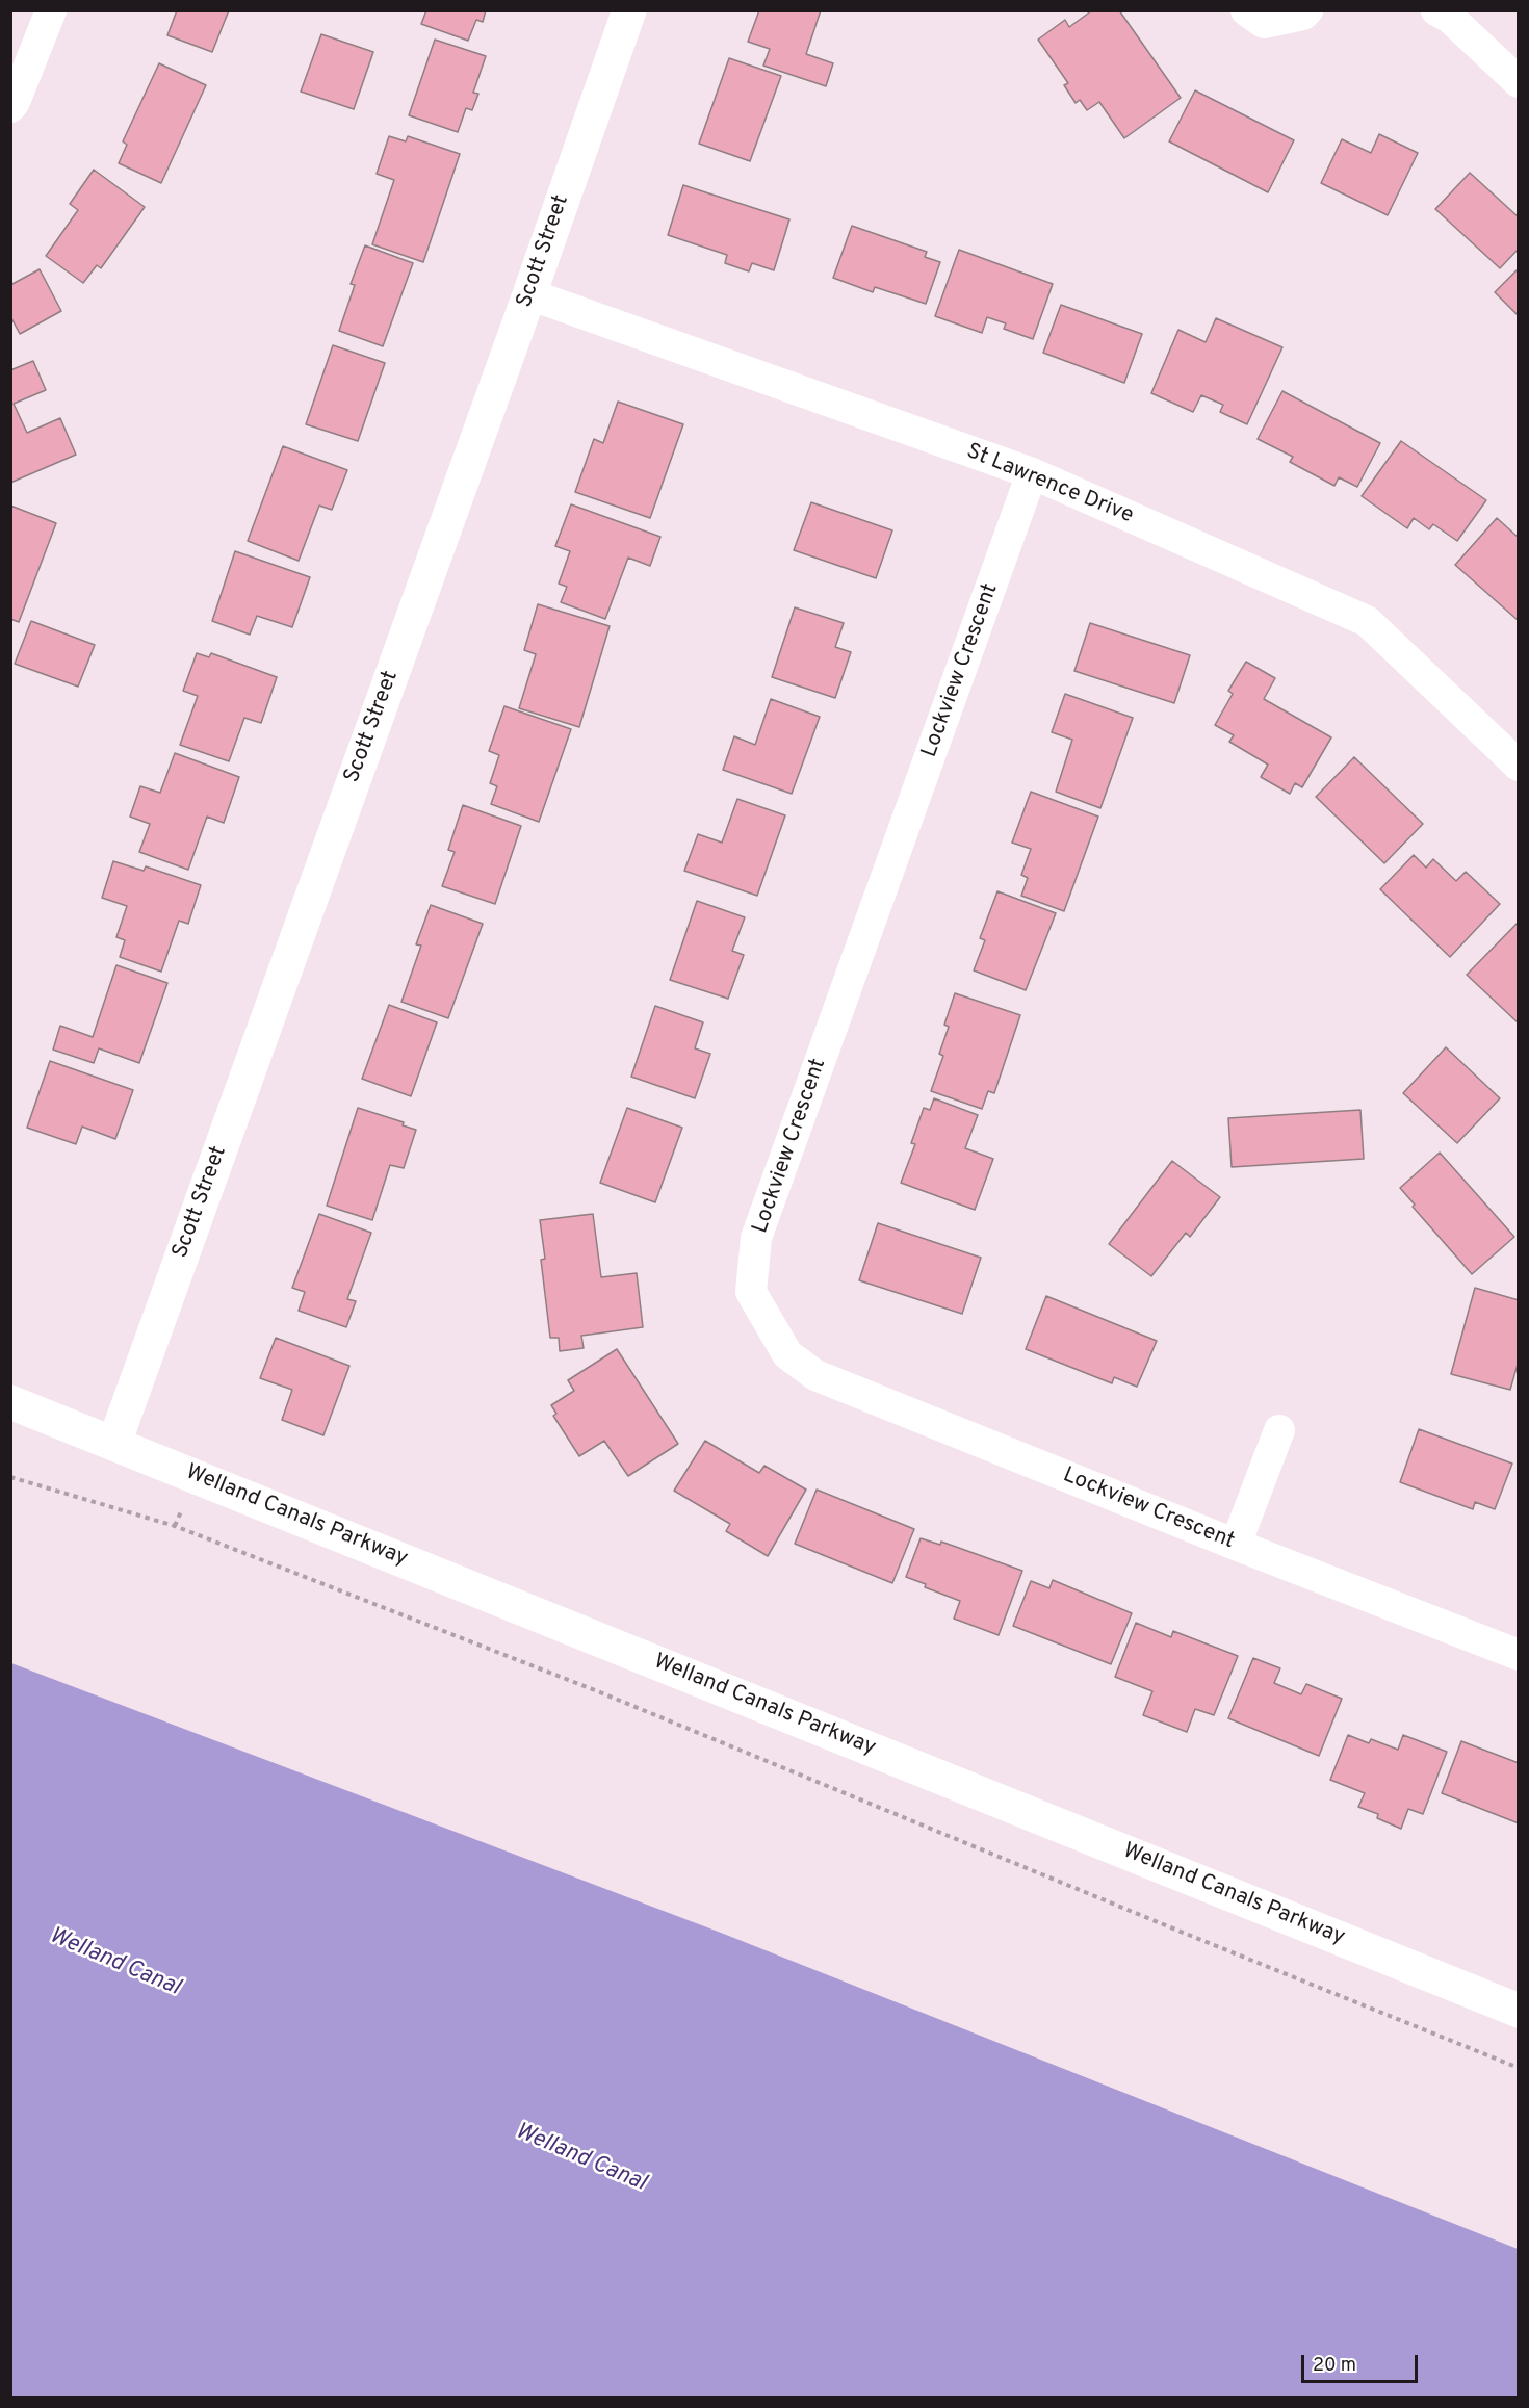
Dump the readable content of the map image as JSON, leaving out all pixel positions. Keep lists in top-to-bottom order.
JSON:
{
  "streets": {
    "main road": ["Scott Street", "Welland Canals Parkway"],
    "street": ["St Lawrence Drive", "Lockview Crescent"]
  },
  "crossings": [
    ["Scott Street", "St Lawrence Drive"],
    ["Scott Street", "Welland Canals Parkway"],
    ["St Lawrence Drive", "Lockview Crescent"]
  ],
  "water": ["Welland Canal"],
  "scale_bar": "20 m"
}
